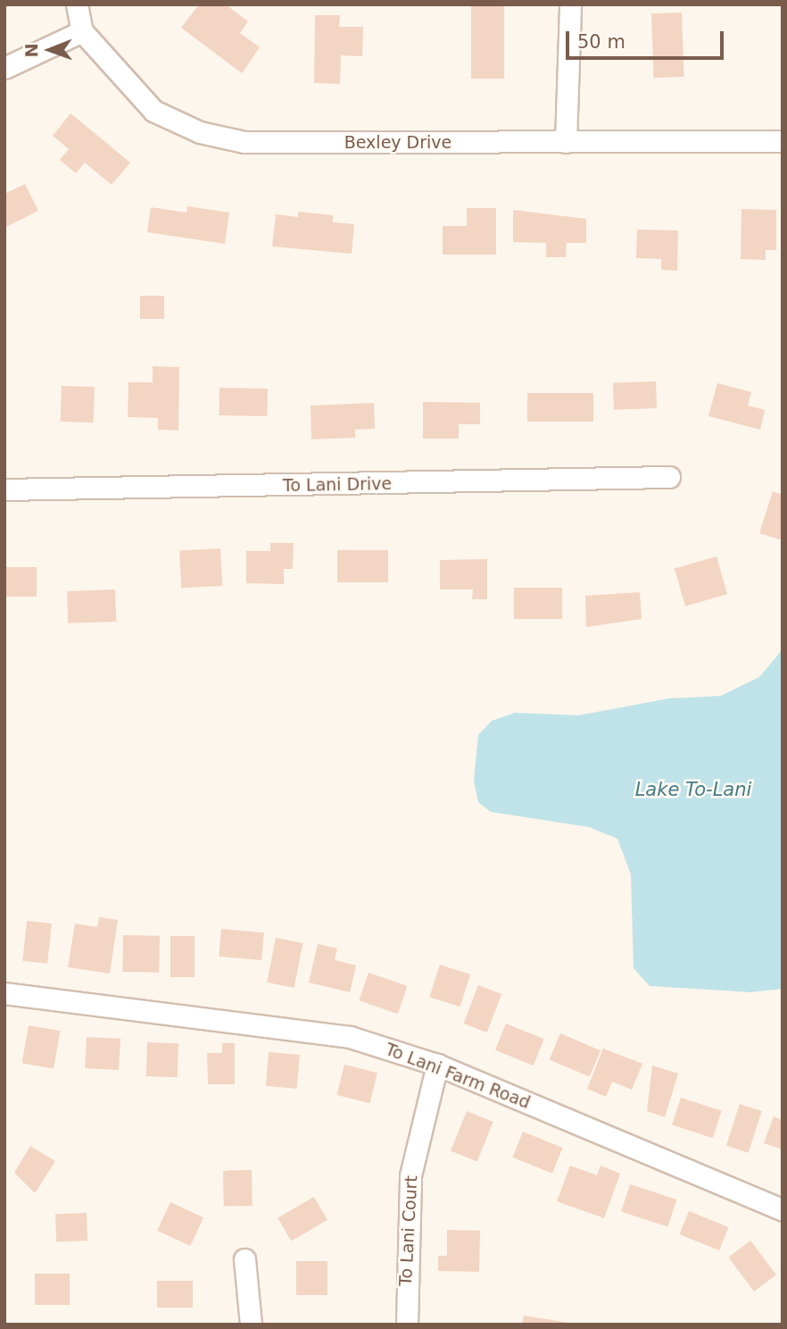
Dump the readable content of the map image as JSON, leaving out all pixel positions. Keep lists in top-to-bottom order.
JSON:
{
  "streets": {
    "street": [
      "Bexley Drive",
      "To Lani Drive",
      "To Lani Farm Road",
      "To Lani Court"
    ]
  },
  "crossings": [
    ["To Lani Farm Road", "To Lani Court"]
  ],
  "water": ["Lake To-Lani"],
  "scale_bar": "50 m",
  "north": "left"
}
